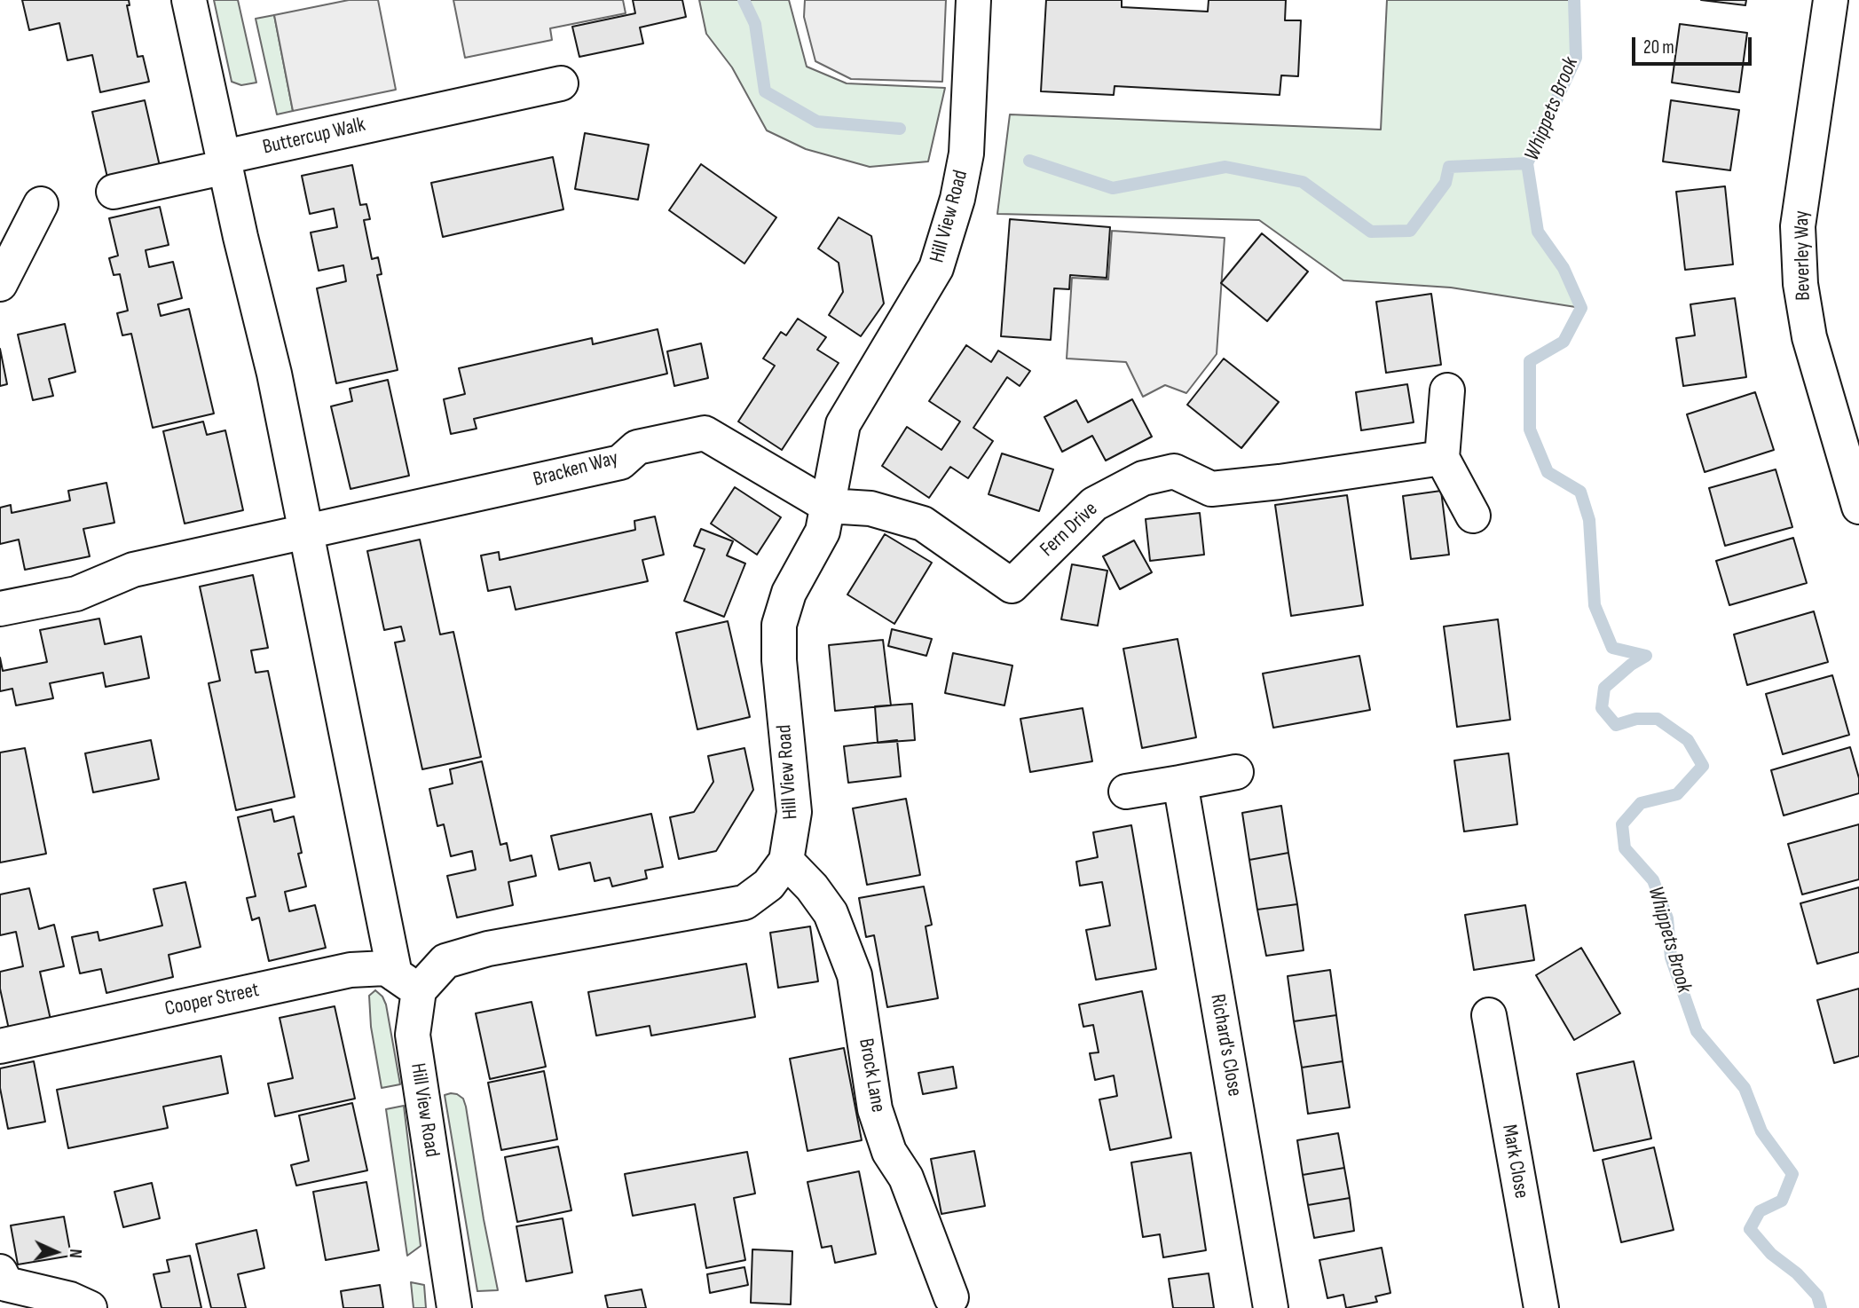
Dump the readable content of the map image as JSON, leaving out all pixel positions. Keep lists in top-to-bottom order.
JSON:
{
  "streets": {
    "street": [
      "Buttercup Walk",
      "Hill View Road",
      "Beverley Way",
      "Bracken Way",
      "Fern Drive",
      "Cooper Street",
      "Richard's Close",
      "Brock Lane",
      "Mark Close"
    ]
  },
  "crossings": [
    ["Hill View Road", "Bracken Way"],
    ["Hill View Road", "Fern Drive"],
    ["Hill View Road", "Cooper Street"],
    ["Hill View Road", "Brock Lane"],
    ["Bracken Way", "Fern Drive"]
  ],
  "water": ["Whippets Brook"],
  "scale_bar": "20 m",
  "north": "right"
}
